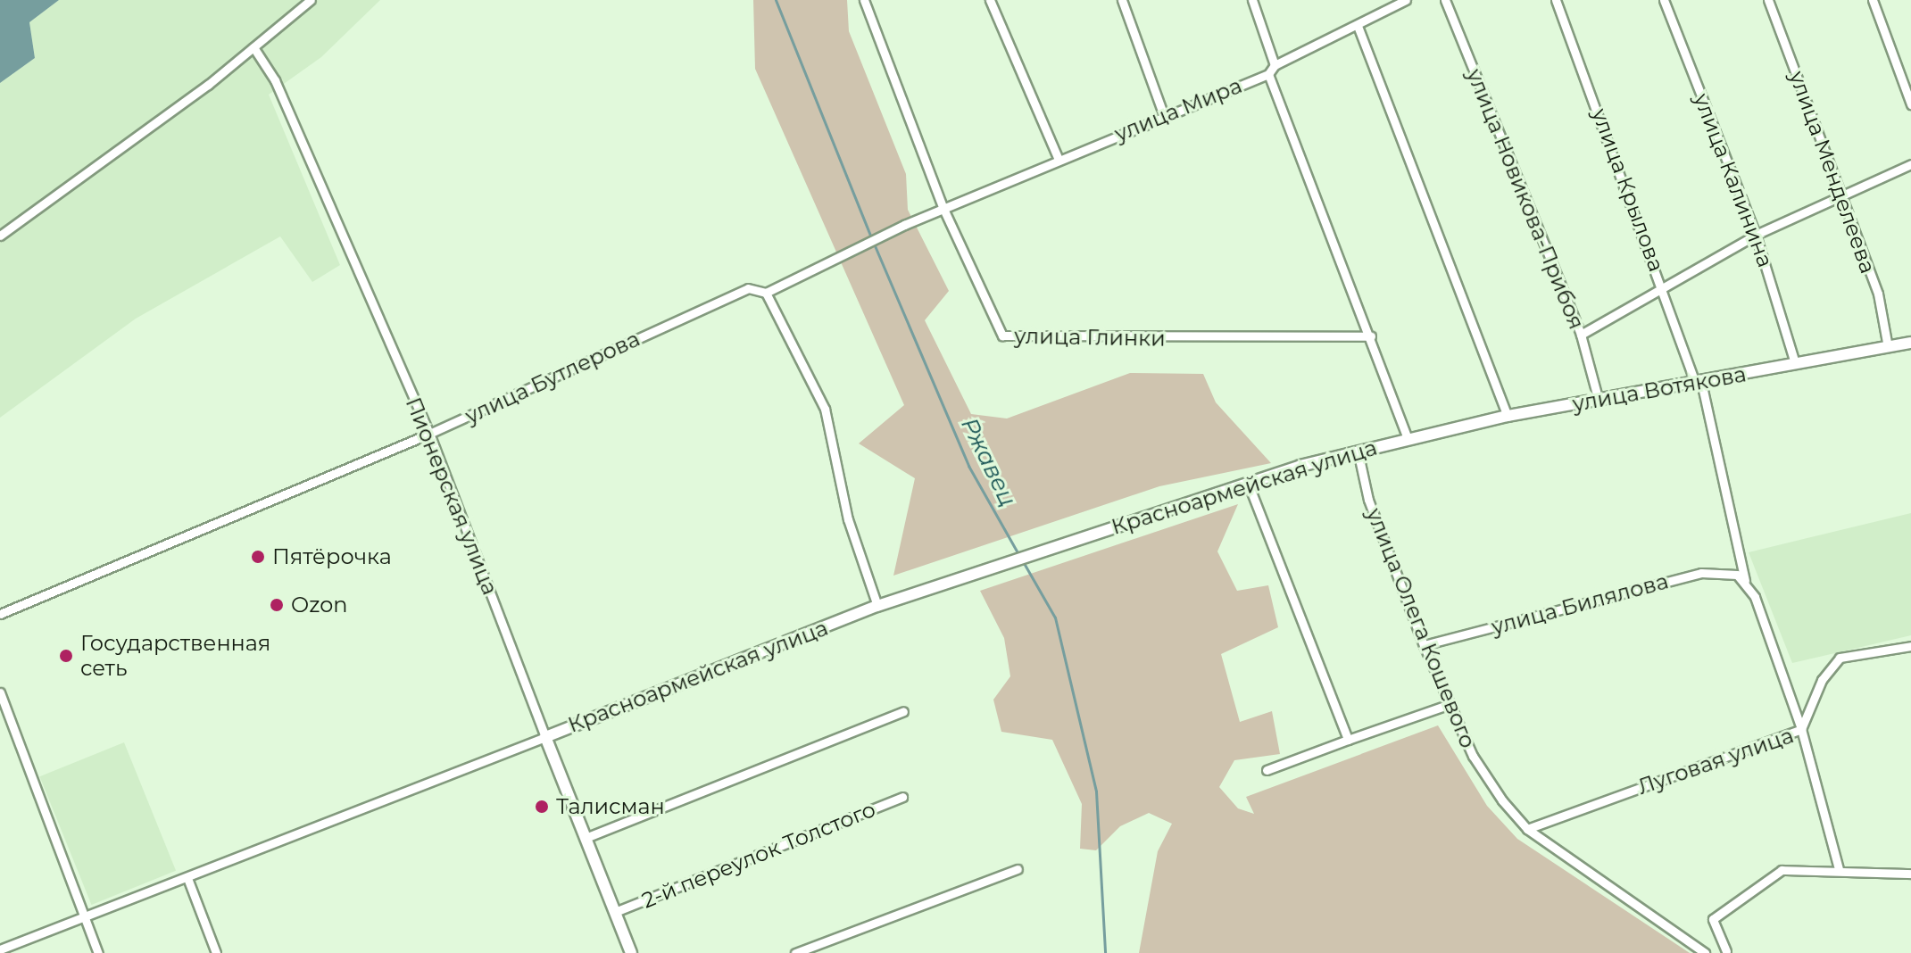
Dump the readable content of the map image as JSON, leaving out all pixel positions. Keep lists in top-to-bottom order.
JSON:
{
  "streets": {
    "street": [
      "улица Мира",
      "улица Менделеева",
      "улица Калинина",
      "улица Крылова",
      "улица Новикова-Прибоя",
      "улица Глинки",
      "улица Бутлерова",
      "улица Вотякова",
      "Красноармейская улица",
      "Пионерская улица",
      "улица Билялова",
      "улица Олега Кошевого",
      "Луговая улица",
      "2-й переулок Толстого"
    ]
  },
  "crossings": [
    ["улица Мира", "улица Глинки"],
    ["улица Мира", "улица Бутлерова"],
    ["улица Менделеева", "улица Вотякова"],
    ["улица Калинина", "улица Вотякова"],
    ["улица Крылова", "улица Вотякова"],
    ["улица Крылова", "улица Билялова"],
    ["улица Крылова", "Луговая улица"],
    ["улица Новикова-Прибоя", "улица Вотякова"],
    ["улица Глинки", "улица Бутлерова"],
    ["улица Бутлерова", "Пионерская улица"],
    ["улица Вотякова", "Красноармейская улица"],
    ["Красноармейская улица", "Пионерская улица"],
    ["Красноармейская улица", "улица Олега Кошевого"],
    ["Пионерская улица", "2-й переулок Толстого"],
    ["улица Билялова", "улица Олега Кошевого"],
    ["улица Олега Кошевого", "Луговая улица"]
  ],
  "water": ["Ржавец"],
  "places": [
    "Пятёрочка",
    "Ozon",
    "Государственная сеть",
    "Талисман"
  ]
}
